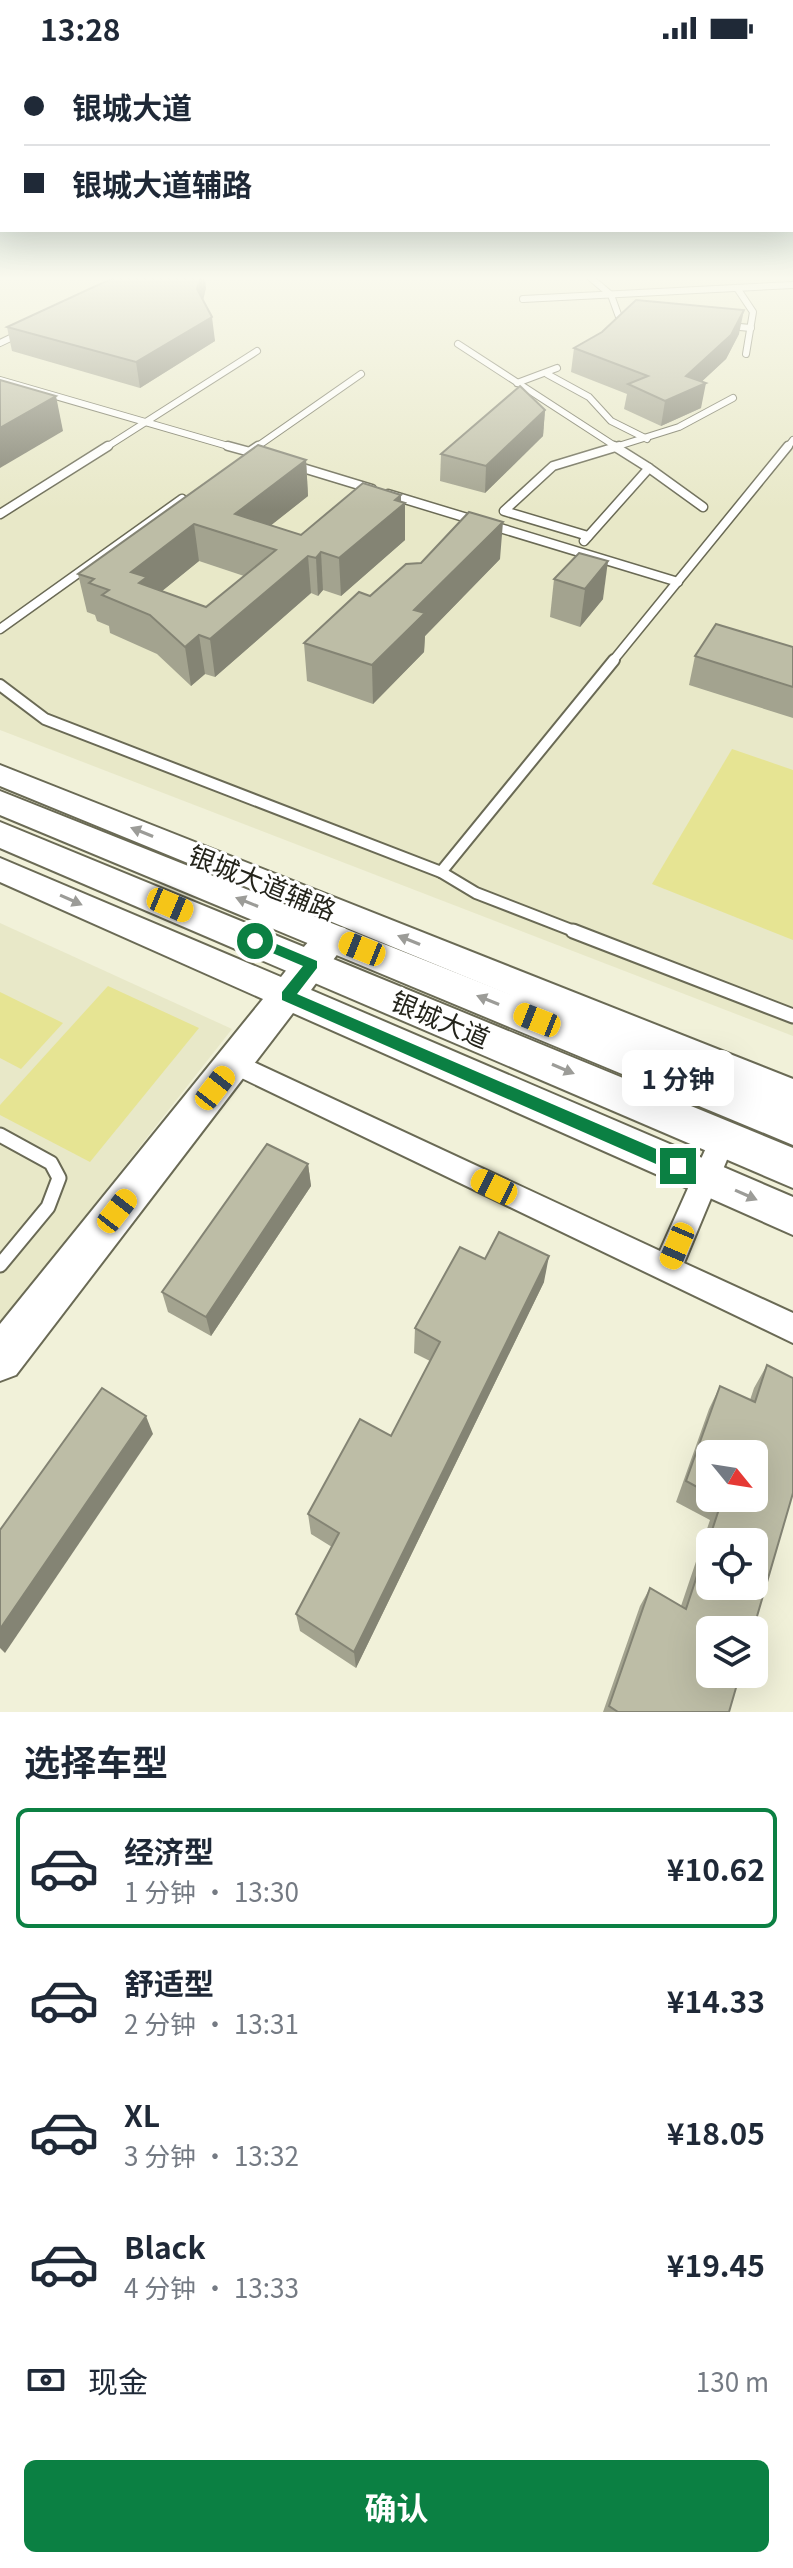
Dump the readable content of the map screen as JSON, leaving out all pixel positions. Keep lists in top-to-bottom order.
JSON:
{
  "streets": {
    "main road": ["银城大道"],
    "street": ["银城大道辅路"]
  },
  "north": "bottom right",
  "page": {
    "status": "13:28",
    "banner": ["银城大道", "银城大道辅路"],
    "bubble": "1 分钟",
    "heading": "选择车型",
    "list": [
      {
        "name": "经济型",
        "note": "1 分钟 · 13:30",
        "value": "¥10.62"
      },
      {
        "name": "舒适型",
        "note": "2 分钟 · 13:31",
        "value": "¥14.33"
      },
      {
        "name": "XL",
        "note": "3 分钟 · 13:32",
        "value": "¥18.05"
      },
      {
        "name": "Black",
        "note": "4 分钟 · 13:33",
        "value": "¥19.45"
      }
    ],
    "pay": ["现金", "130 m"],
    "buttons": "确认"
  }
}
